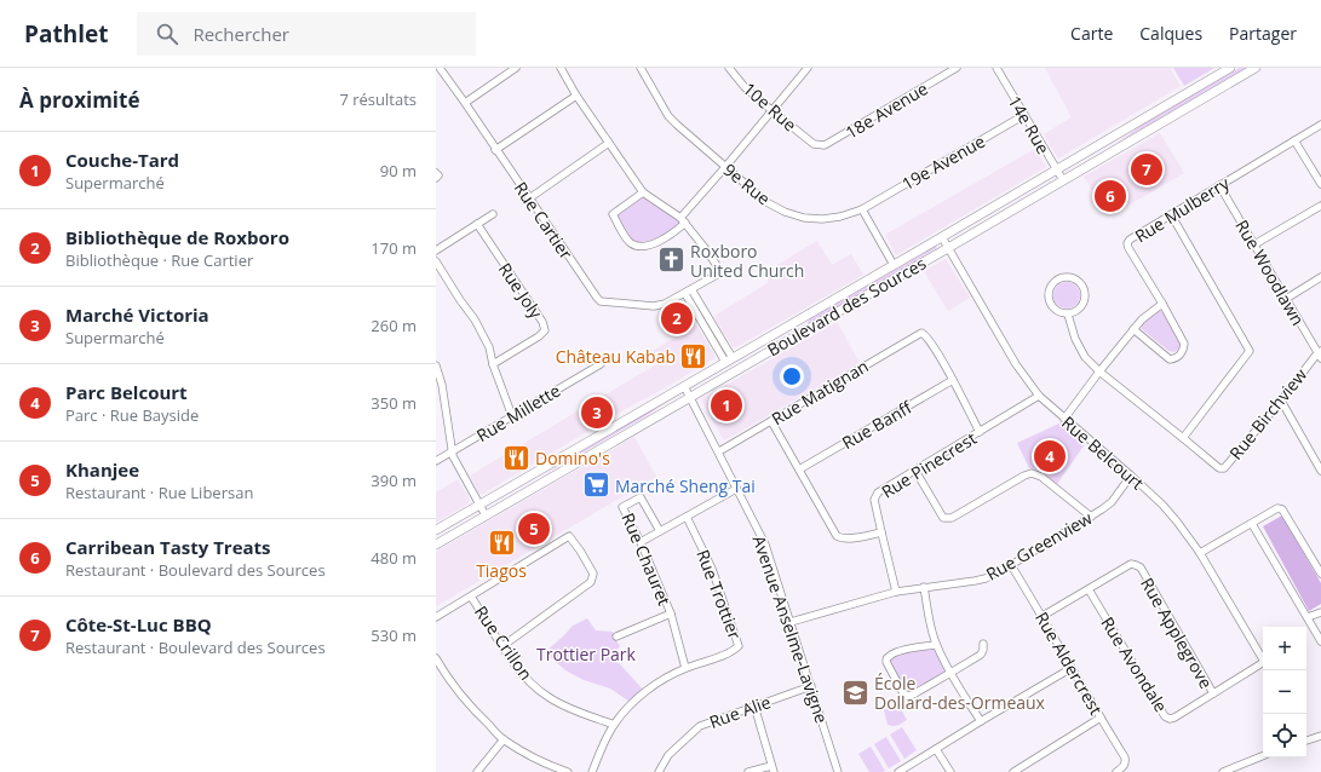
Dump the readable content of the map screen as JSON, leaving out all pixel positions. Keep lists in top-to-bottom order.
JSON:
{
  "streets": {
    "main road": ["Boulevard des Sources"],
    "street": [
      "10e Rue",
      "18e Avenue",
      "14e Rue",
      "19e Avenue",
      "9e Rue",
      "Rue Mulberry",
      "Rue Cartier",
      "Rue Woodlawn",
      "Rue Joly",
      "Rue Matignan",
      "Rue Millette",
      "Rue Birchview",
      "Rue Banff",
      "Rue Belcourt",
      "Rue Pinecrest",
      "Rue Greenview",
      "Rue Chauret",
      "Rue Trottier",
      "Avenue Anselme-Lavigne",
      "Rue Applegrove",
      "Rue Crillon",
      "Rue Aldercrest",
      "Rue Avondale",
      "Rue Alie"
    ]
  },
  "crossings": [
    ["10e Rue", "18e Avenue"],
    ["14e Rue", "19e Avenue"],
    ["14e Rue", "Boulevard des Sources"],
    ["19e Avenue", "9e Rue"],
    ["Rue Mulberry", "Rue Woodlawn"],
    ["Rue Woodlawn", "Rue Birchview"],
    ["Boulevard des Sources", "Rue Belcourt"],
    ["Boulevard des Sources", "Avenue Anselme-Lavigne"],
    ["Rue Matignan", "Rue Banff"],
    ["Rue Matignan", "Avenue Anselme-Lavigne"],
    ["Rue Belcourt", "Rue Pinecrest"],
    ["Rue Belcourt", "Rue Greenview"],
    ["Rue Pinecrest", "Rue Greenview"],
    ["Rue Greenview", "Avenue Anselme-Lavigne"],
    ["Rue Greenview", "Rue Aldercrest"],
    ["Rue Chauret", "Rue Trottier"],
    ["Rue Trottier", "Rue Crillon"],
    ["Avenue Anselme-Lavigne", "Rue Alie"],
    ["Rue Applegrove", "Rue Aldercrest"],
    ["Rue Applegrove", "Rue Avondale"]
  ],
  "parks": ["Trottier Park"],
  "places": {
    "church": ["Roxboro United Church"],
    "restaurant": ["Château Kabab", "Domino's", "Tiagos"],
    "supermarket": ["Marché Sheng Tai"],
    "school or university": ["École Dollard-des-Ormeaux"]
  },
  "page": {
    "header": "Pathlet",
    "search": "Rechercher",
    "nav": ["Carte", "Calques", "Partager"],
    "heading": ["À proximité", "7 résultats"],
    "list": [
      {
        "mark": "1",
        "name": "Couche-Tard",
        "note": "Supermarché",
        "value": "90 m"
      },
      {
        "mark": "2",
        "name": "Bibliothèque de Roxboro",
        "note": "Bibliothèque · Rue Cartier",
        "value": "170 m"
      },
      {
        "mark": "3",
        "name": "Marché Victoria",
        "note": "Supermarché",
        "value": "260 m"
      },
      {
        "mark": "4",
        "name": "Parc Belcourt",
        "note": "Parc · Rue Bayside",
        "value": "350 m"
      },
      {
        "mark": "5",
        "name": "Khanjee",
        "note": "Restaurant · Rue Libersan",
        "value": "390 m"
      },
      {
        "mark": "6",
        "name": "Carribean Tasty Treats",
        "note": "Restaurant · Boulevard des Sources",
        "value": "480 m"
      },
      {
        "mark": "7",
        "name": "Côte-St-Luc BBQ",
        "note": "Restaurant · Boulevard des Sources",
        "value": "530 m"
      }
    ],
    "pins": [
      "7",
      "6",
      "2",
      "1",
      "3",
      "4",
      "5"
    ],
    "map_buttons": ["+", "−"]
  }
}
